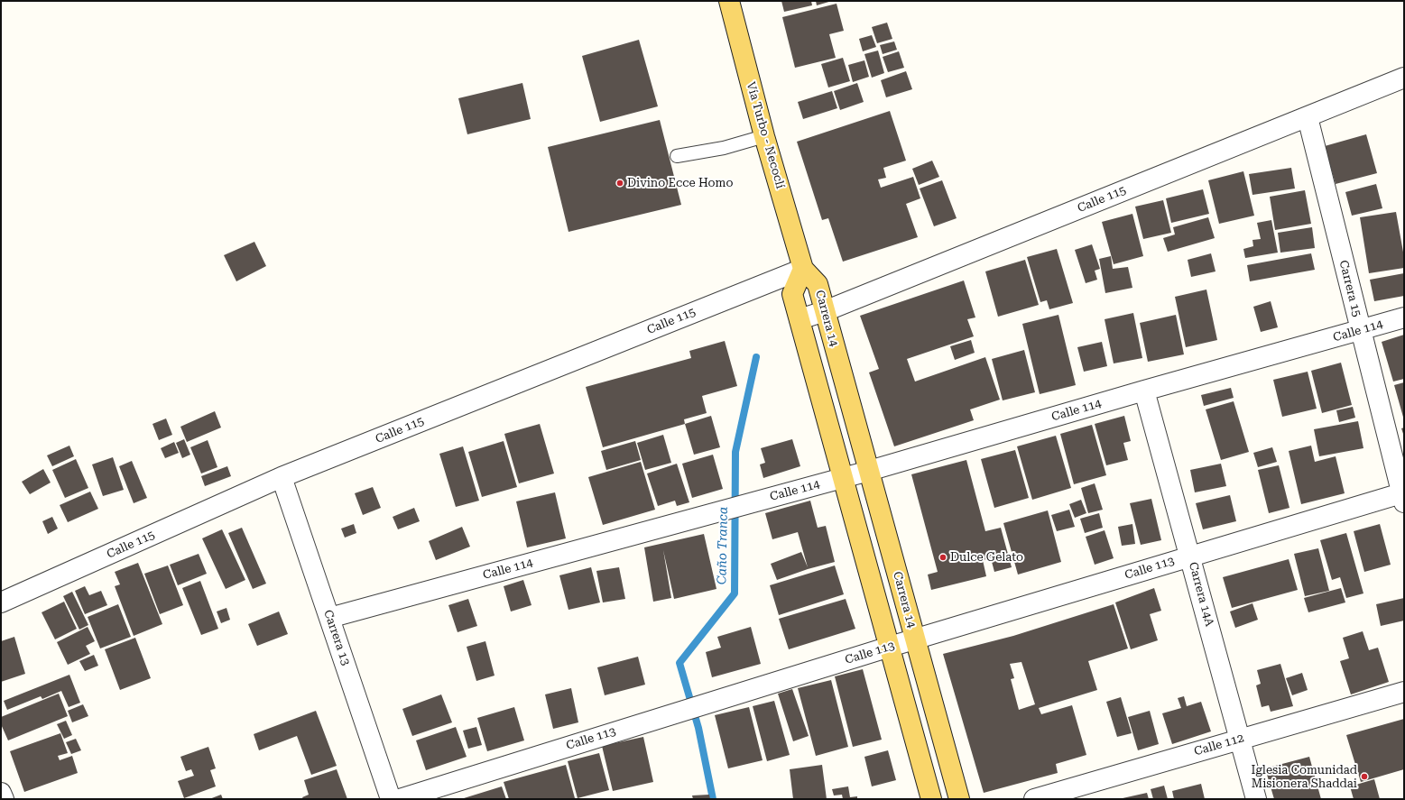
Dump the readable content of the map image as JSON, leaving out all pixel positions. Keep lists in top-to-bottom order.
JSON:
{
  "streets": {
    "main road": ["Vía Turbo - Necoclí", "Carrera 14"],
    "street": [
      "Calle 115",
      "Carrera 15",
      "Calle 114",
      "Calle 113",
      "Carrera 14A",
      "Carrera 13",
      "Calle 112"
    ]
  },
  "crossings": [
    ["Vía Turbo - Necoclí", "Calle 115"],
    ["Vía Turbo - Necoclí", "Carrera 14"],
    ["Calle 115", "Carrera 15"],
    ["Calle 115", "Carrera 14"],
    ["Calle 115", "Carrera 13"],
    ["Carrera 15", "Calle 114"],
    ["Carrera 15", "Calle 113"],
    ["Carrera 14", "Calle 114"],
    ["Carrera 14", "Calle 113"],
    ["Calle 114", "Carrera 14A"],
    ["Calle 114", "Carrera 13"],
    ["Calle 113", "Carrera 14A"],
    ["Carrera 14A", "Calle 112"]
  ],
  "water": ["Caño Tranca"],
  "places": ["Divino Ecce Homo", "Dulce Gelato", "Iglesia Comunidad Misionera Shaddai"]
}
